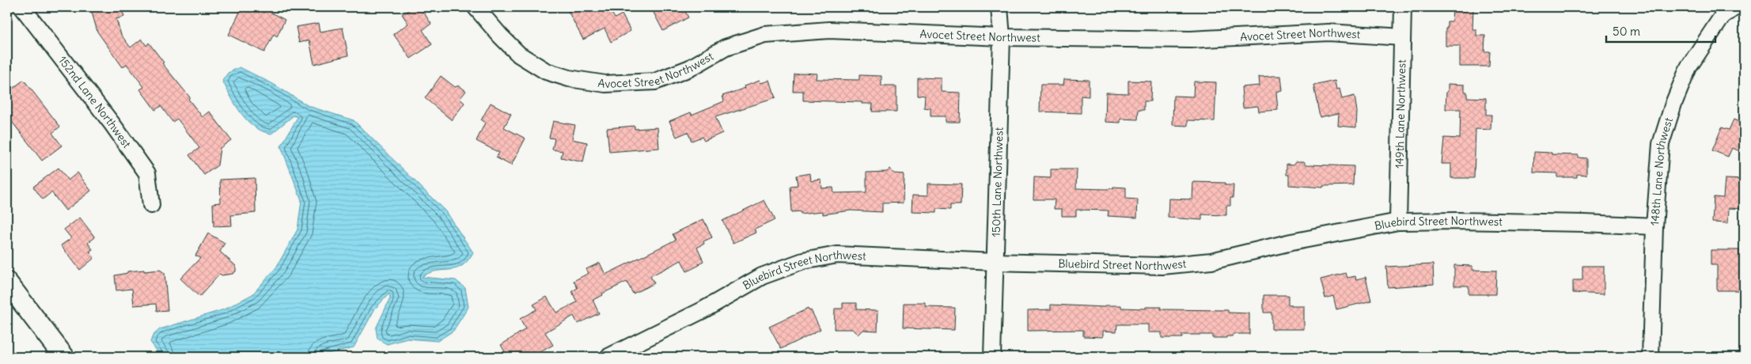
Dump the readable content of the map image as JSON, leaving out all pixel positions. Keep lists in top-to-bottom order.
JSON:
{
  "streets": {
    "street": [
      "Avocet Street Northwest",
      "152nd Lane Northwest",
      "149th Lane Northwest",
      "148th Lane Northwest",
      "150th Lane Northwest",
      "Bluebird Street Northwest"
    ]
  },
  "crossings": [
    ["Avocet Street Northwest", "149th Lane Northwest"],
    ["Avocet Street Northwest", "150th Lane Northwest"],
    ["149th Lane Northwest", "Bluebird Street Northwest"],
    ["148th Lane Northwest", "Bluebird Street Northwest"],
    ["150th Lane Northwest", "Bluebird Street Northwest"]
  ],
  "scale_bar": "50 m"
}
